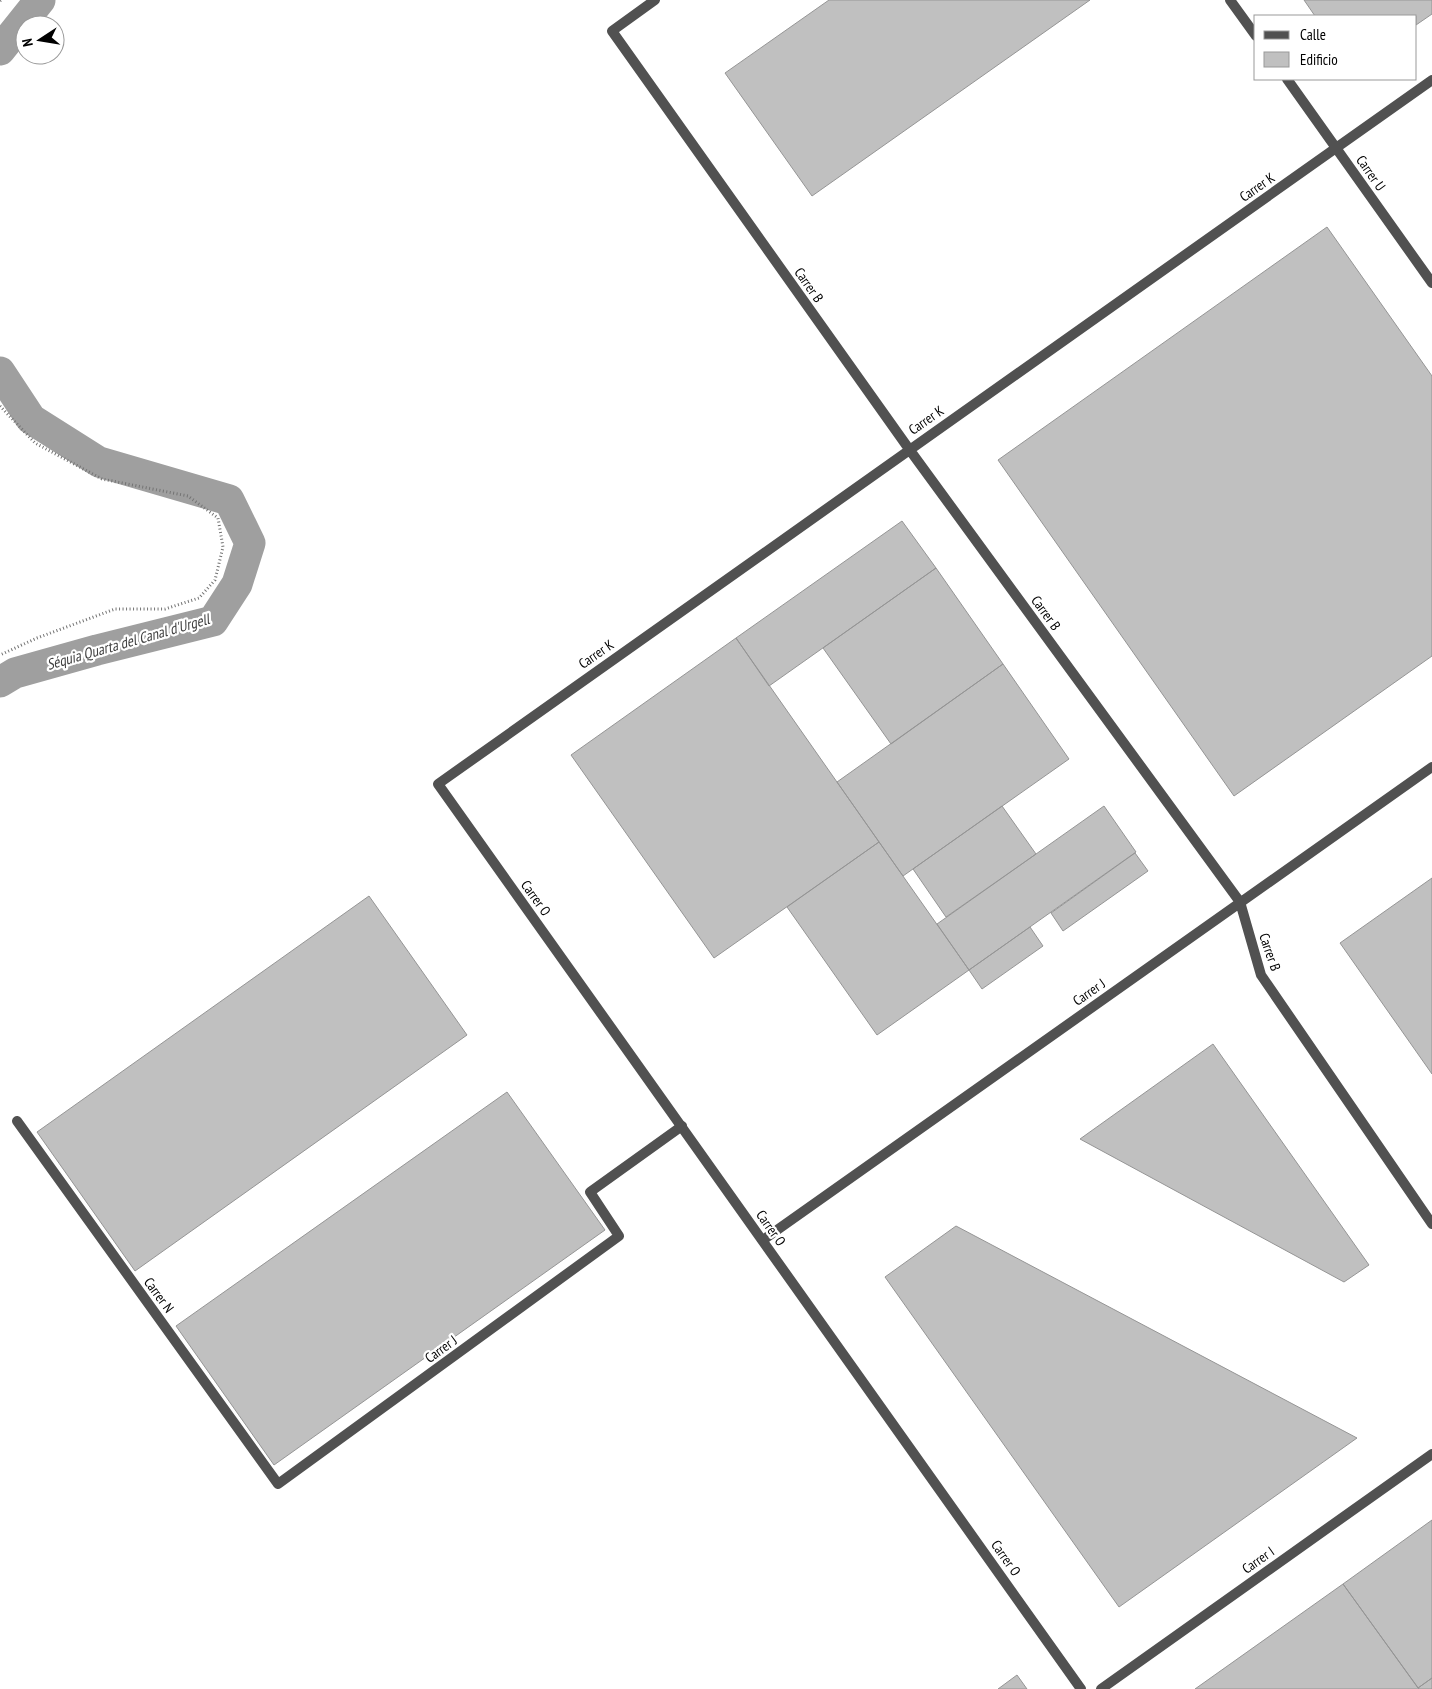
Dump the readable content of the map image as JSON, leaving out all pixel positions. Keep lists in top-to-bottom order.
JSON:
{
  "streets": {
    "street": [
      "Carrer U",
      "Carrer K",
      "Carrer B",
      "Carrer O",
      "Carrer J",
      "Carrer N",
      "Carrer I"
    ]
  },
  "crossings": [
    ["Carrer U", "Carrer K"],
    ["Carrer K", "Carrer B"],
    ["Carrer K", "Carrer O"],
    ["Carrer B", "Carrer J"],
    ["Carrer O", "Carrer J"],
    ["Carrer J", "Carrer N"]
  ],
  "water": ["Séquia Quarta del Canal d'Urgell"],
  "legend": ["Calle", "Edificio"],
  "north": "left"
}
